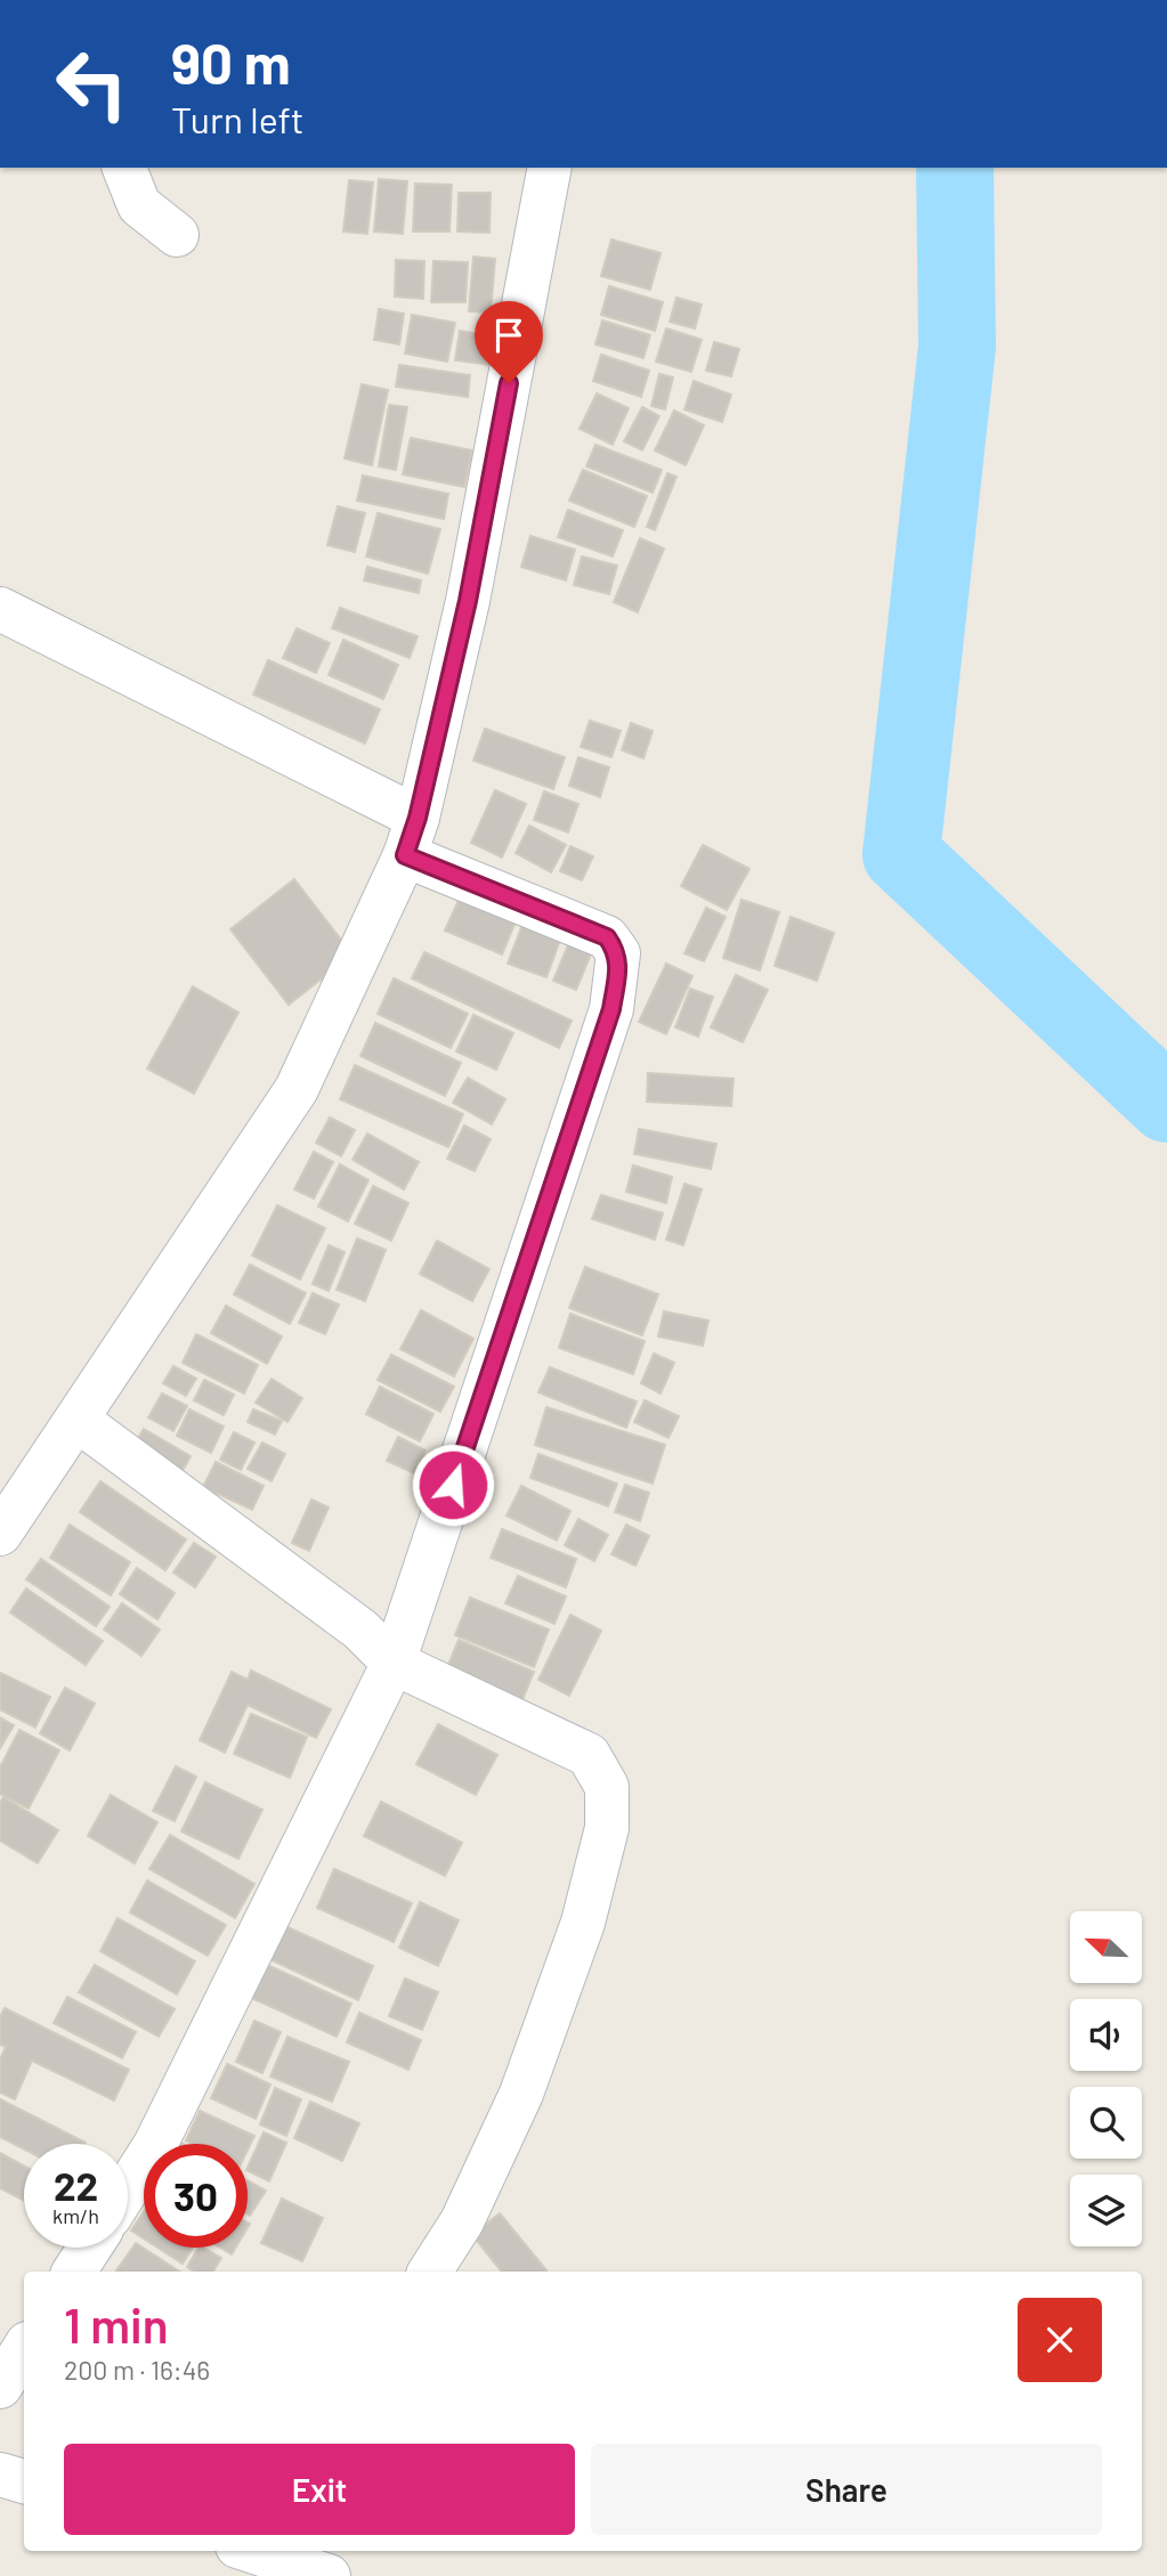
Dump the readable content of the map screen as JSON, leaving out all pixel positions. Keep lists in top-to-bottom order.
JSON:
{
  "north": "top left",
  "page": {
    "turn": ["90 m", "Turn left"],
    "speed": "22 km/h",
    "limit": "30",
    "heading": ["1 min", "200 m · 16:46"],
    "buttons": ["Exit", "Share"]
  }
}
